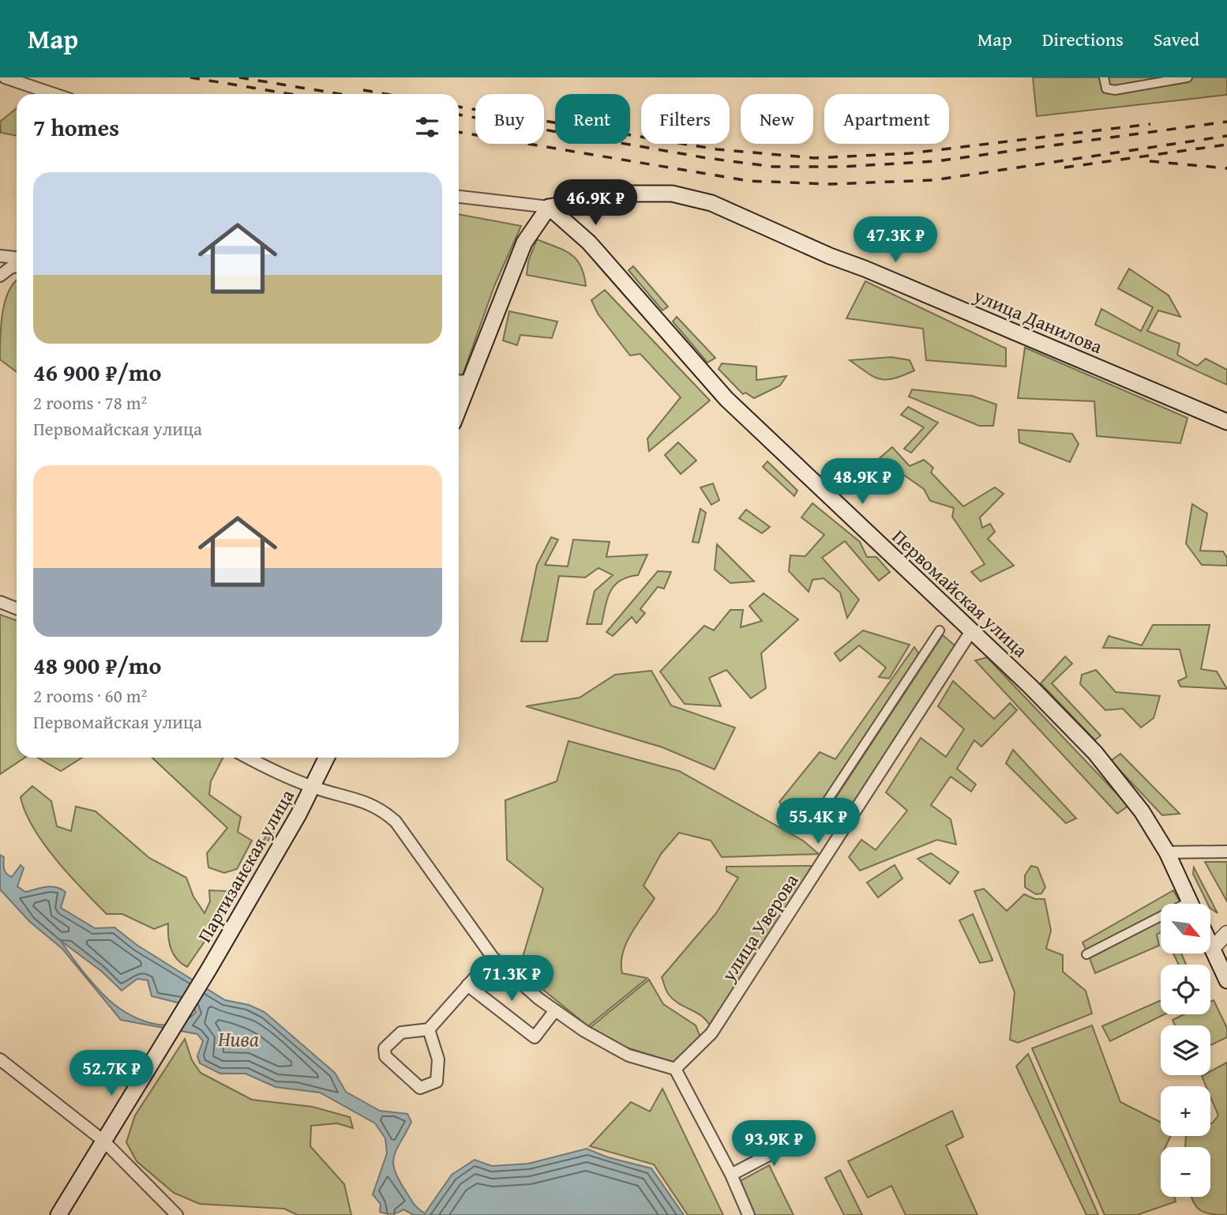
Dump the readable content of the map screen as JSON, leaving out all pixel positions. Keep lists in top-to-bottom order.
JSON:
{
  "streets": {
    "main road": ["улица Данилова", "Первомайская улица", "Партизанская улица"],
    "street": ["улица Уверова"]
  },
  "crossings": [
    ["улица Данилова", "Первомайская улица"],
    ["Первомайская улица", "улица Уверова"]
  ],
  "water": ["Нива"],
  "north": "bottom right",
  "page": {
    "header": "Map",
    "nav": ["Map", "Directions", "Saved"],
    "chip": [
      "Buy",
      "Rent",
      "Filters",
      "New",
      "Apartment"
    ],
    "heading": "7 homes",
    "list": [
      {
        "name": "46 900 ₽/mo",
        "note": "2 rooms · 78 m² · Первомайская улица"
      },
      {
        "name": "48 900 ₽/mo",
        "note": "2 rooms · 60 m² · Первомайская улица"
      }
    ],
    "price": [
      "46.9K ₽",
      "47.3K ₽",
      "48.9K ₽",
      "55.4K ₽",
      "71.3K ₽",
      "52.7K ₽",
      "93.9K ₽"
    ],
    "map_buttons": ["+", "−"]
  }
}
